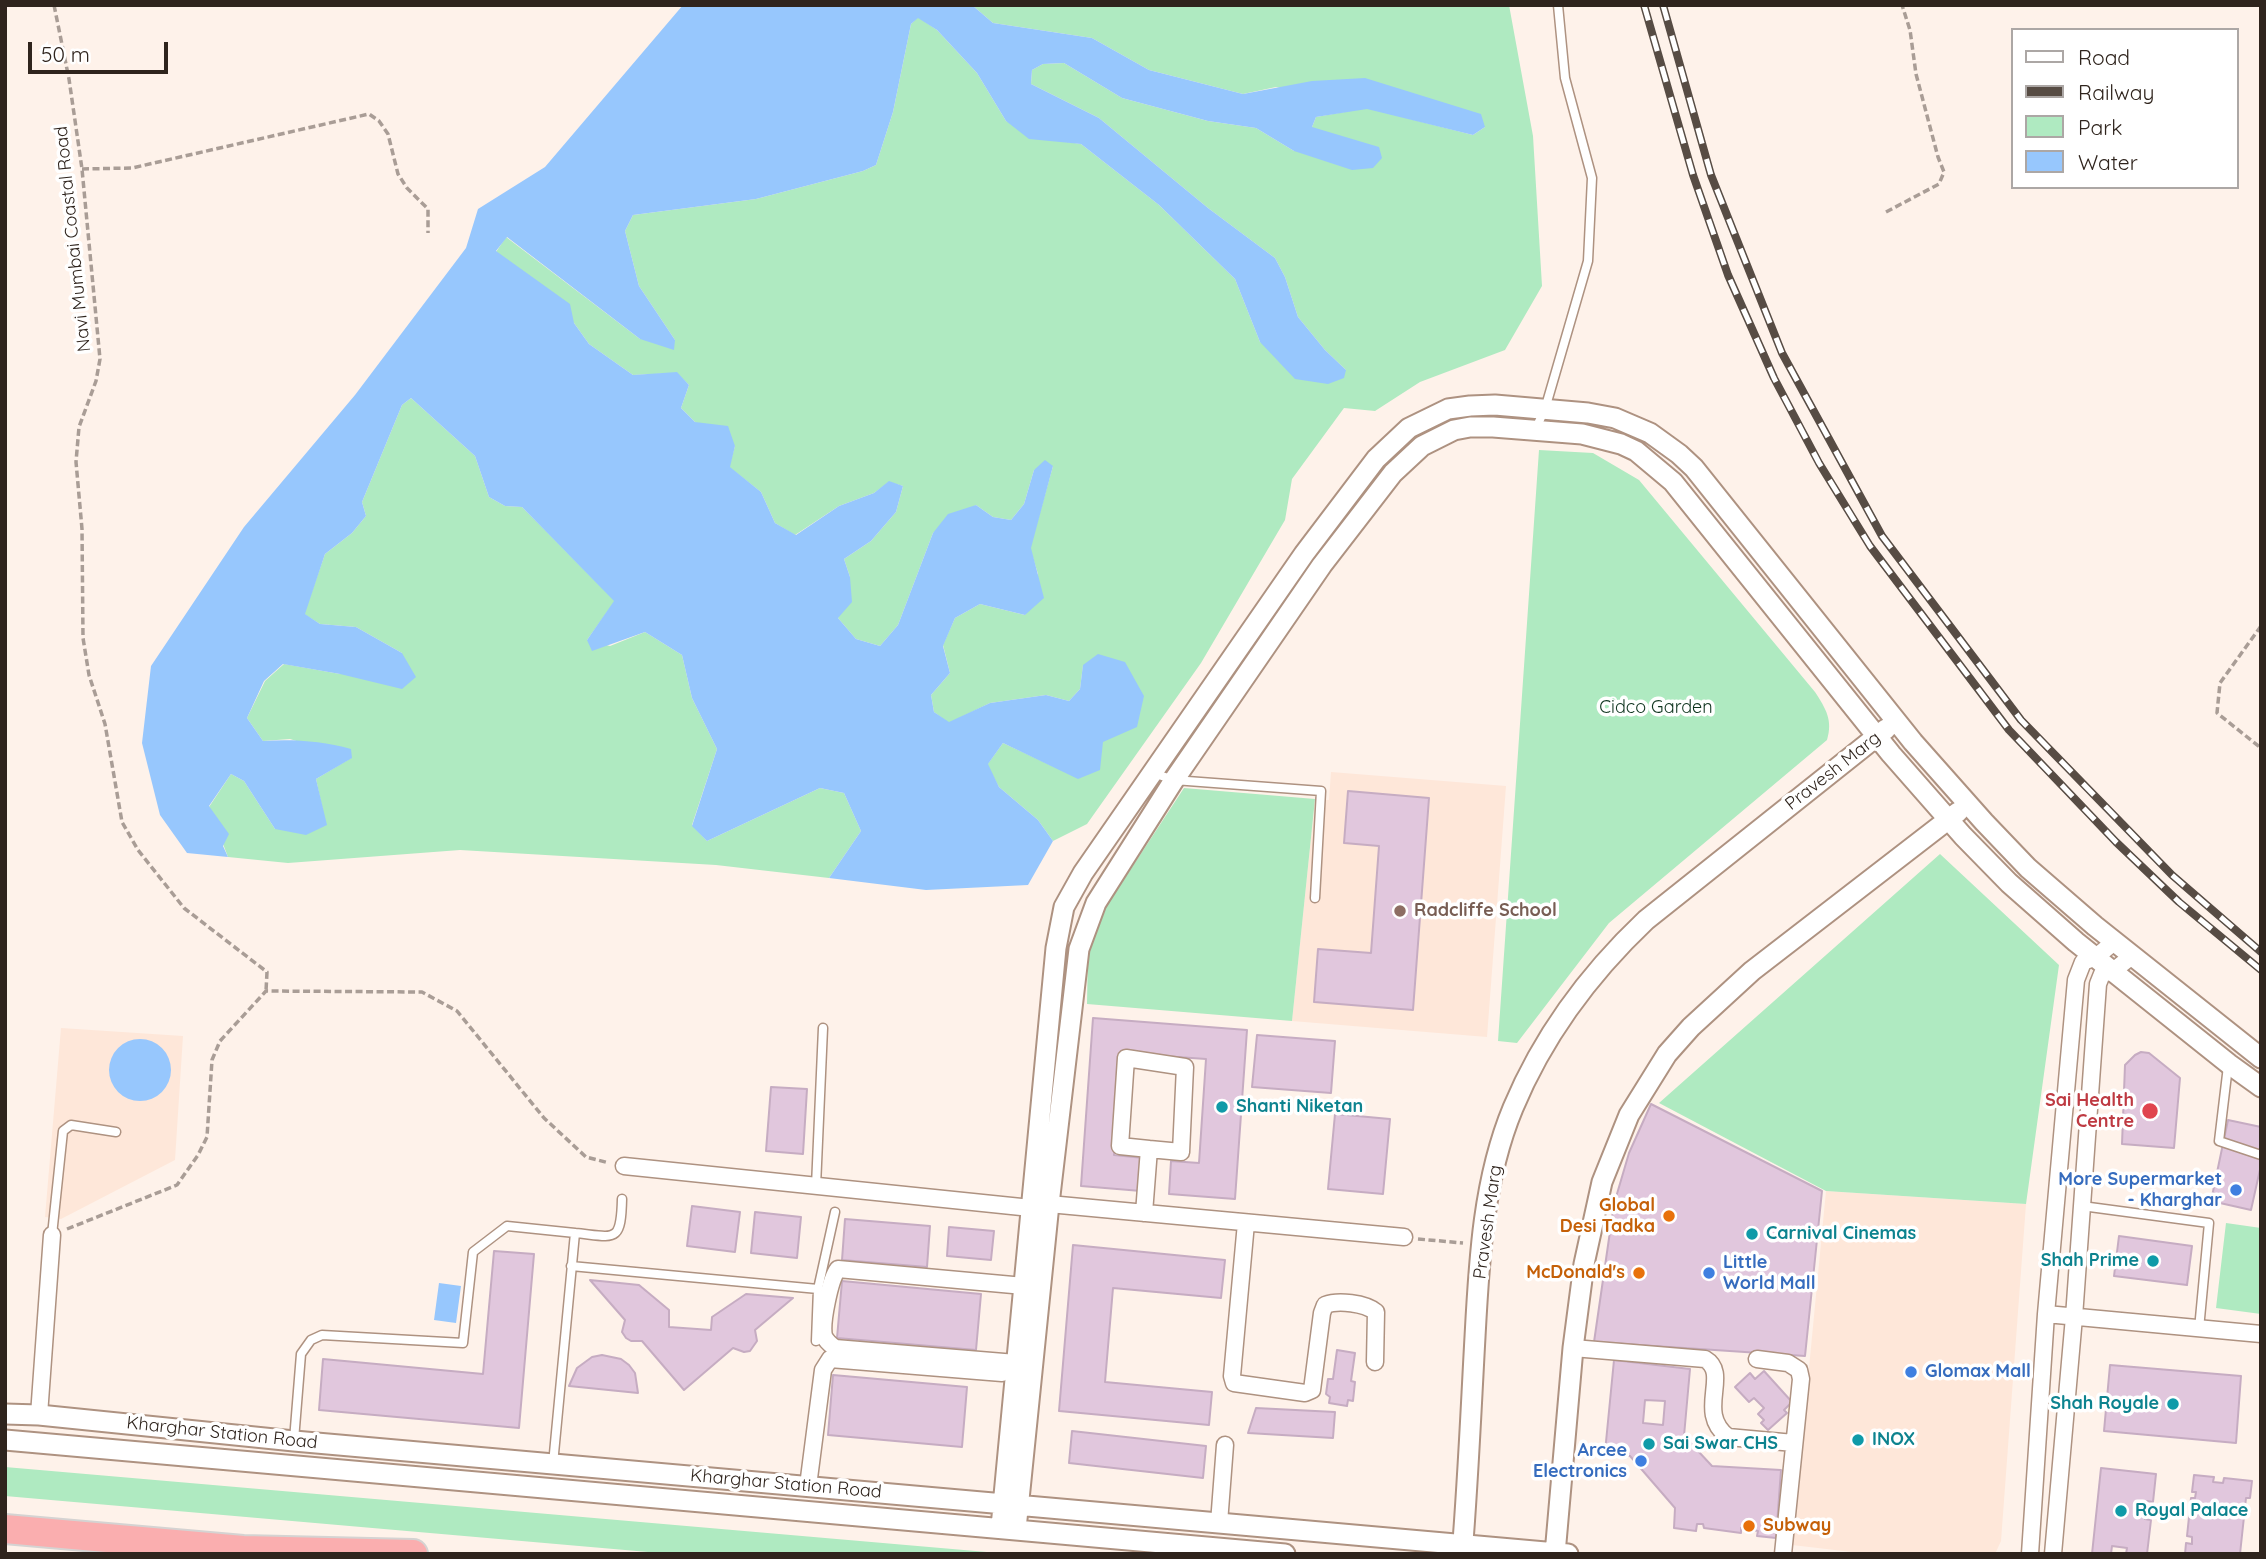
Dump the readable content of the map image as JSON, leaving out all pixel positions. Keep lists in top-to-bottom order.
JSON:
{
  "streets": {
    "street": ["Pravesh Marg", "Kharghar Station Road"],
    "path": ["Navi Mumbai Coastal Road"]
  },
  "crossings": [
    ["Pravesh Marg", "Kharghar Station Road"]
  ],
  "parks": ["Cidco Garden"],
  "places": [
    "Radcliffe School",
    "Shanti Niketan",
    "Sai Health Centre",
    "More Supermarket - Kharghar",
    "Global Desi Tadka",
    "Carnival Cinemas",
    "Shah Prime",
    "McDonald's",
    "Little World Mall",
    "Glomax Mall",
    "Shah Royale",
    "INOX",
    "Sai Swar CHS",
    "Arcee Electronics",
    "Royal Palace",
    "Subway"
  ],
  "legend": [
    "Road",
    "Railway",
    "Park",
    "Water"
  ],
  "scale_bar": "50 m"
}
